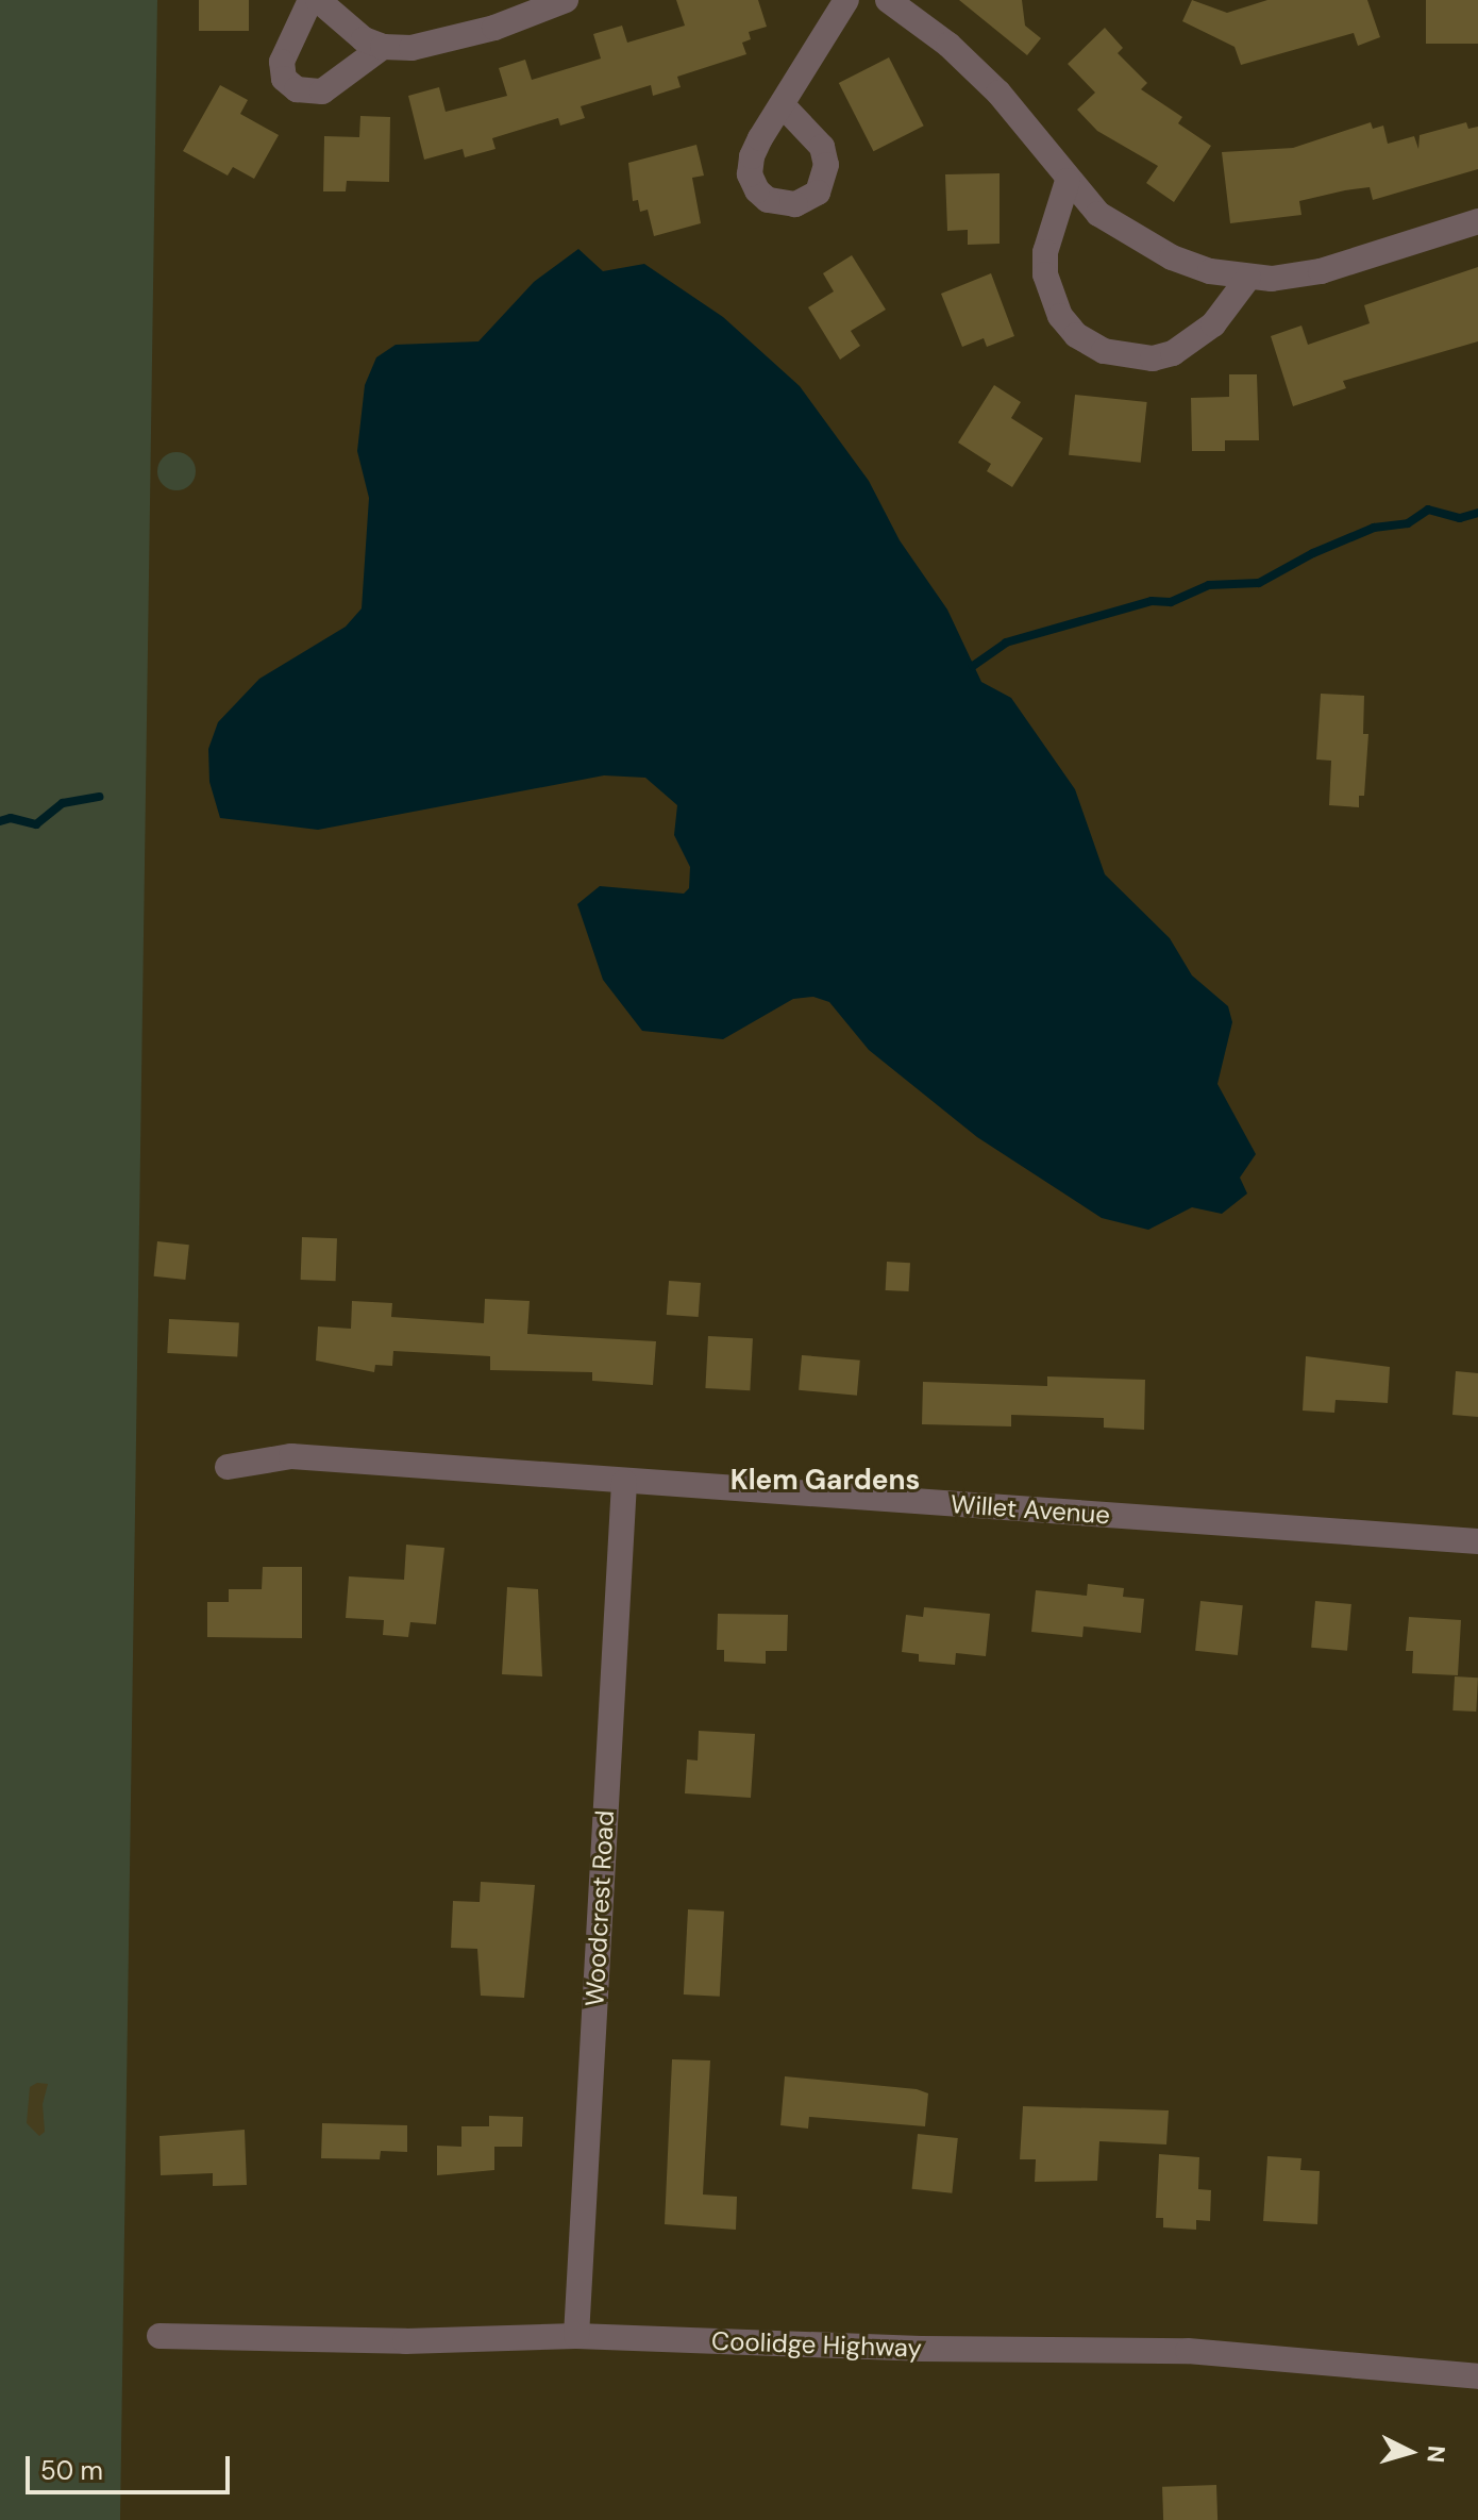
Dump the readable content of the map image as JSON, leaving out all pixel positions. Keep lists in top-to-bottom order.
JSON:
{
  "streets": {
    "street": ["Willet Avenue", "Woodcrest Road", "Coolidge Highway"]
  },
  "crossings": [
    ["Willet Avenue", "Woodcrest Road"],
    ["Woodcrest Road", "Coolidge Highway"]
  ],
  "districts": ["Klem Gardens"],
  "scale_bar": "50 m",
  "north": "right"
}
